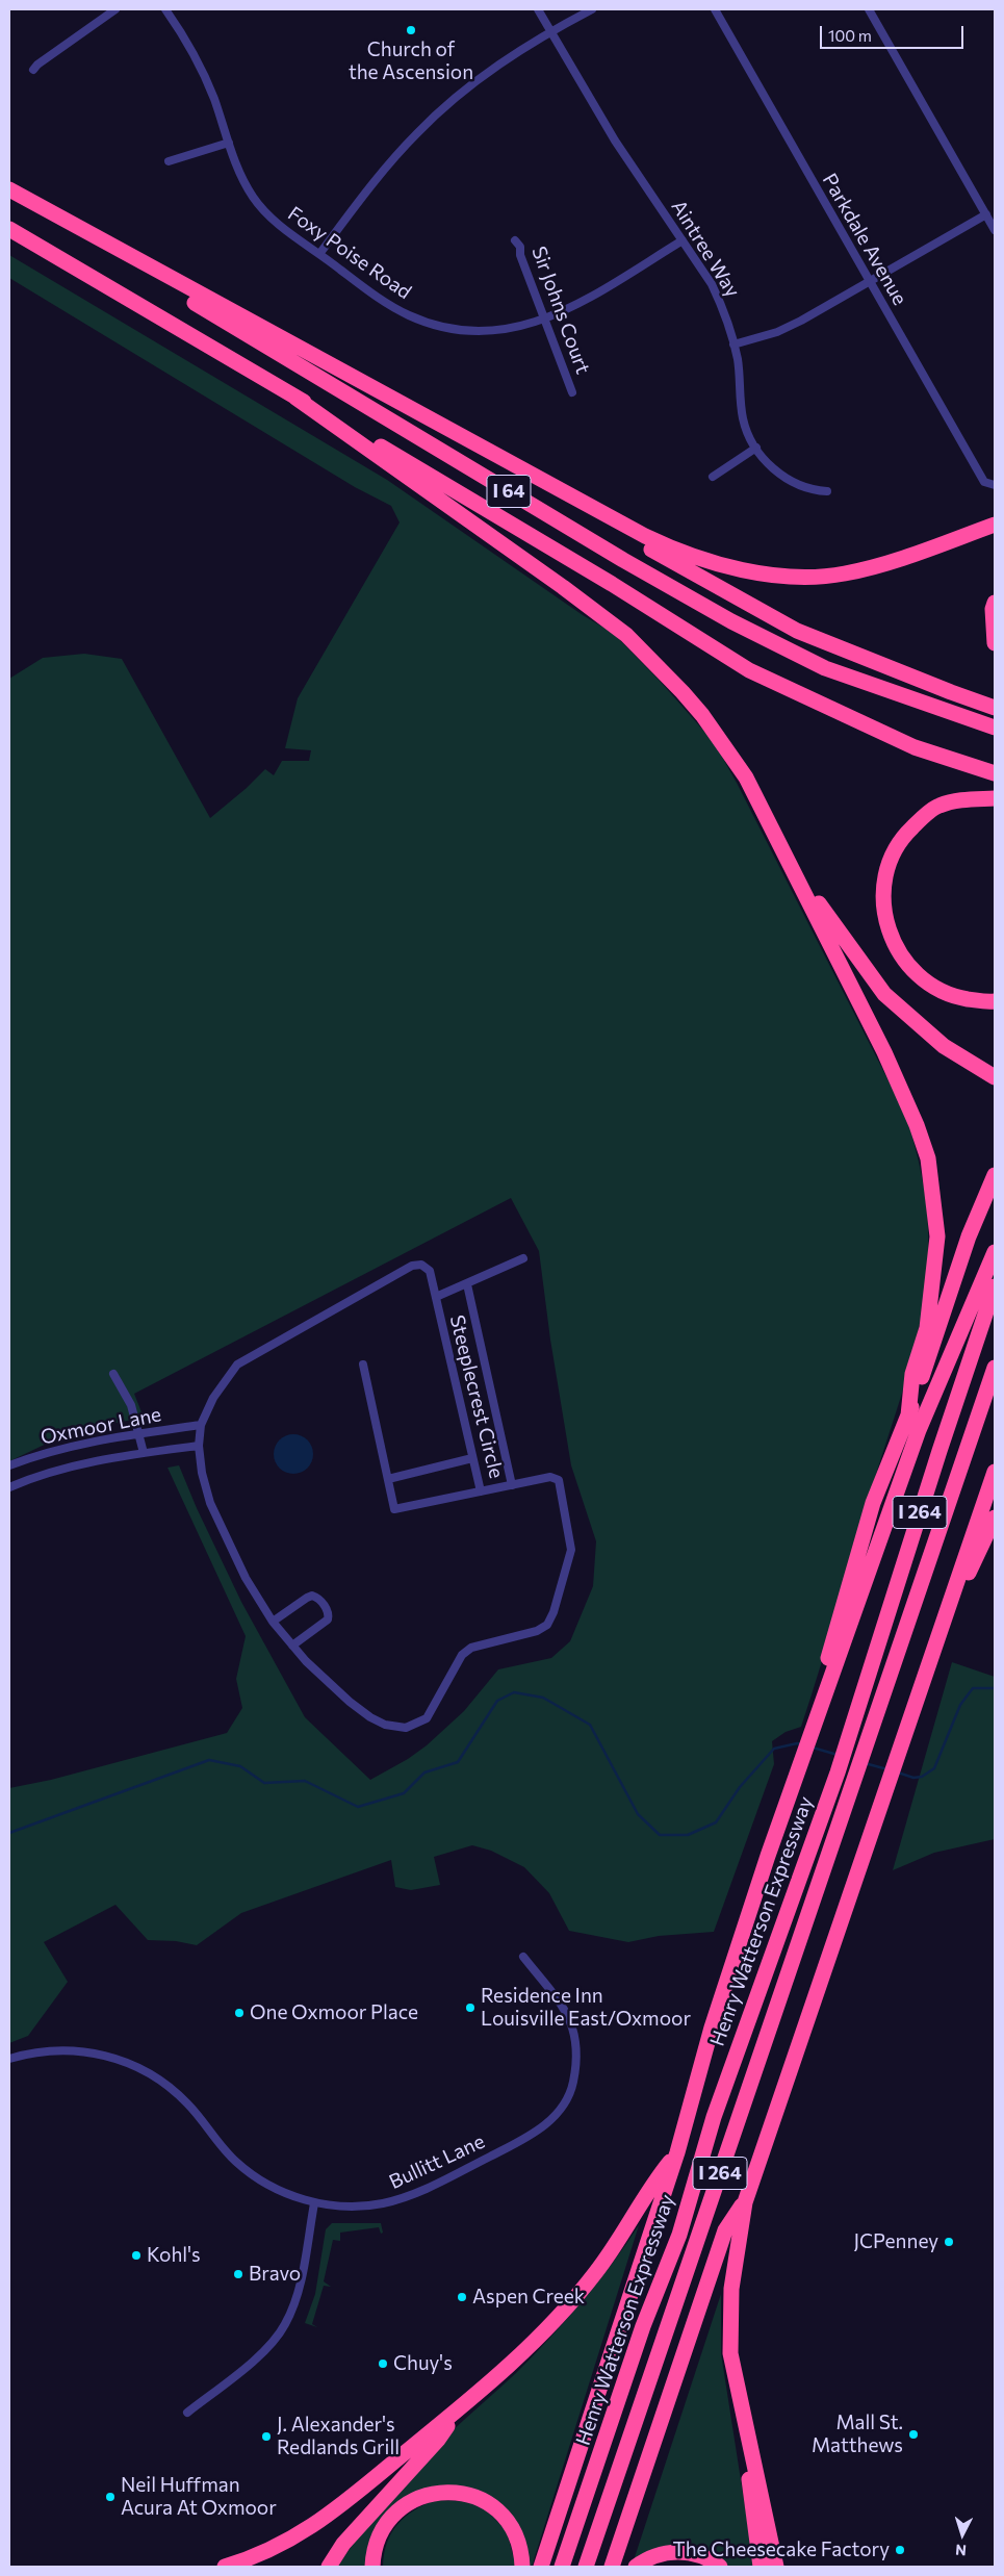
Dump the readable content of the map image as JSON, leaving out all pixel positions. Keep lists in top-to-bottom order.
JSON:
{
  "streets": {
    "highway": ["I 64", "I 264", "Henry Watterson Expressway"],
    "street": [
      "Parkdale Avenue",
      "Aintree Way",
      "Foxy Poise Road",
      "Sir Johns Court",
      "Steeplecrest Circle",
      "Oxmoor Lane",
      "Bullitt Lane"
    ]
  },
  "crossings": [
    ["Aintree Way", "Foxy Poise Road"],
    ["Foxy Poise Road", "Sir Johns Court"],
    ["Steeplecrest Circle", "Oxmoor Lane"]
  ],
  "places": [
    "Church of the Ascension",
    "Residence Inn Louisville East/Oxmoor",
    "One Oxmoor Place",
    "JCPenney",
    "Kohl's",
    "Bravo",
    "Aspen Creek",
    "Chuy's",
    "Mall St. Matthews",
    "J. Alexander's Redlands Grill",
    "Neil Huffman Acura At Oxmoor",
    "The Cheesecake Factory"
  ],
  "scale_bar": "100 m",
  "north": "bottom"
}
